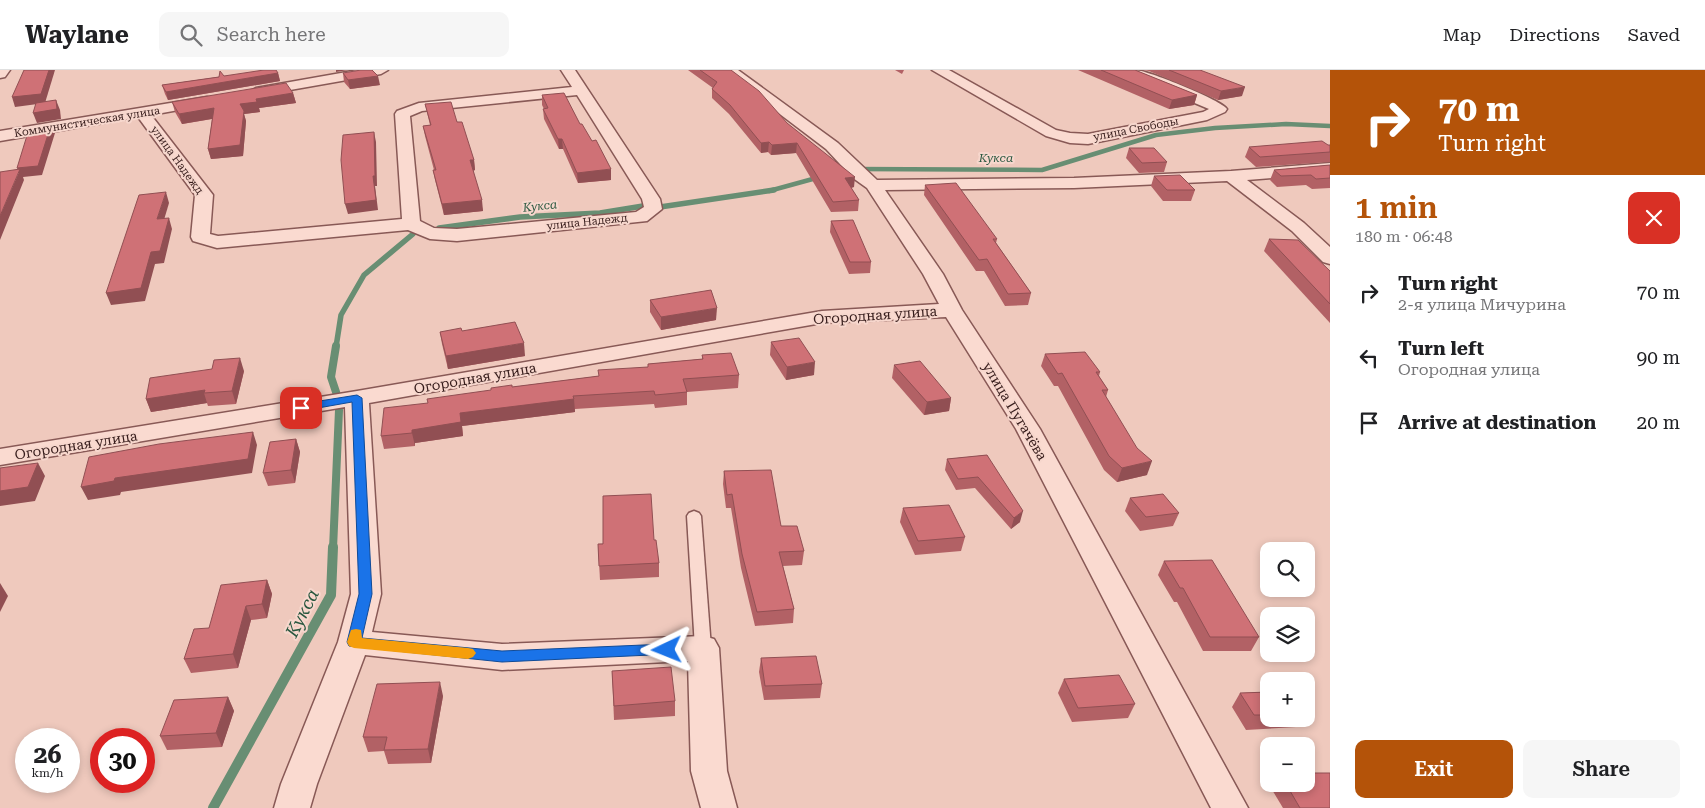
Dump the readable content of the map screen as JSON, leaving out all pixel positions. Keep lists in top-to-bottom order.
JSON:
{
  "streets": {
    "street": [
      "Коммунистическая улица",
      "улица Свободы",
      "улица Надежд",
      "Огородная улица",
      "улица Пугачёва"
    ]
  },
  "crossings": [
    ["Коммунистическая улица", "улица Надежд"],
    ["Огородная улица", "улица Пугачёва"]
  ],
  "water": ["Кукса"],
  "page": {
    "header": "Waylane",
    "search": "Search here",
    "nav": ["Map", "Directions", "Saved"],
    "turn": ["70 m", "Turn right"],
    "heading": ["1 min", "180 m · 06:48"],
    "list": [
      {
        "name": "Turn right",
        "note": "2-я улица Мичурина",
        "value": "70 m"
      },
      {
        "name": "Turn left",
        "note": "Огородная улица",
        "value": "90 m"
      },
      {
        "name": "Arrive at destination",
        "value": "20 m"
      }
    ],
    "map_buttons": ["+", "−"],
    "speed": "26 km/h",
    "limit": "30",
    "buttons": ["Exit", "Share"]
  }
}
